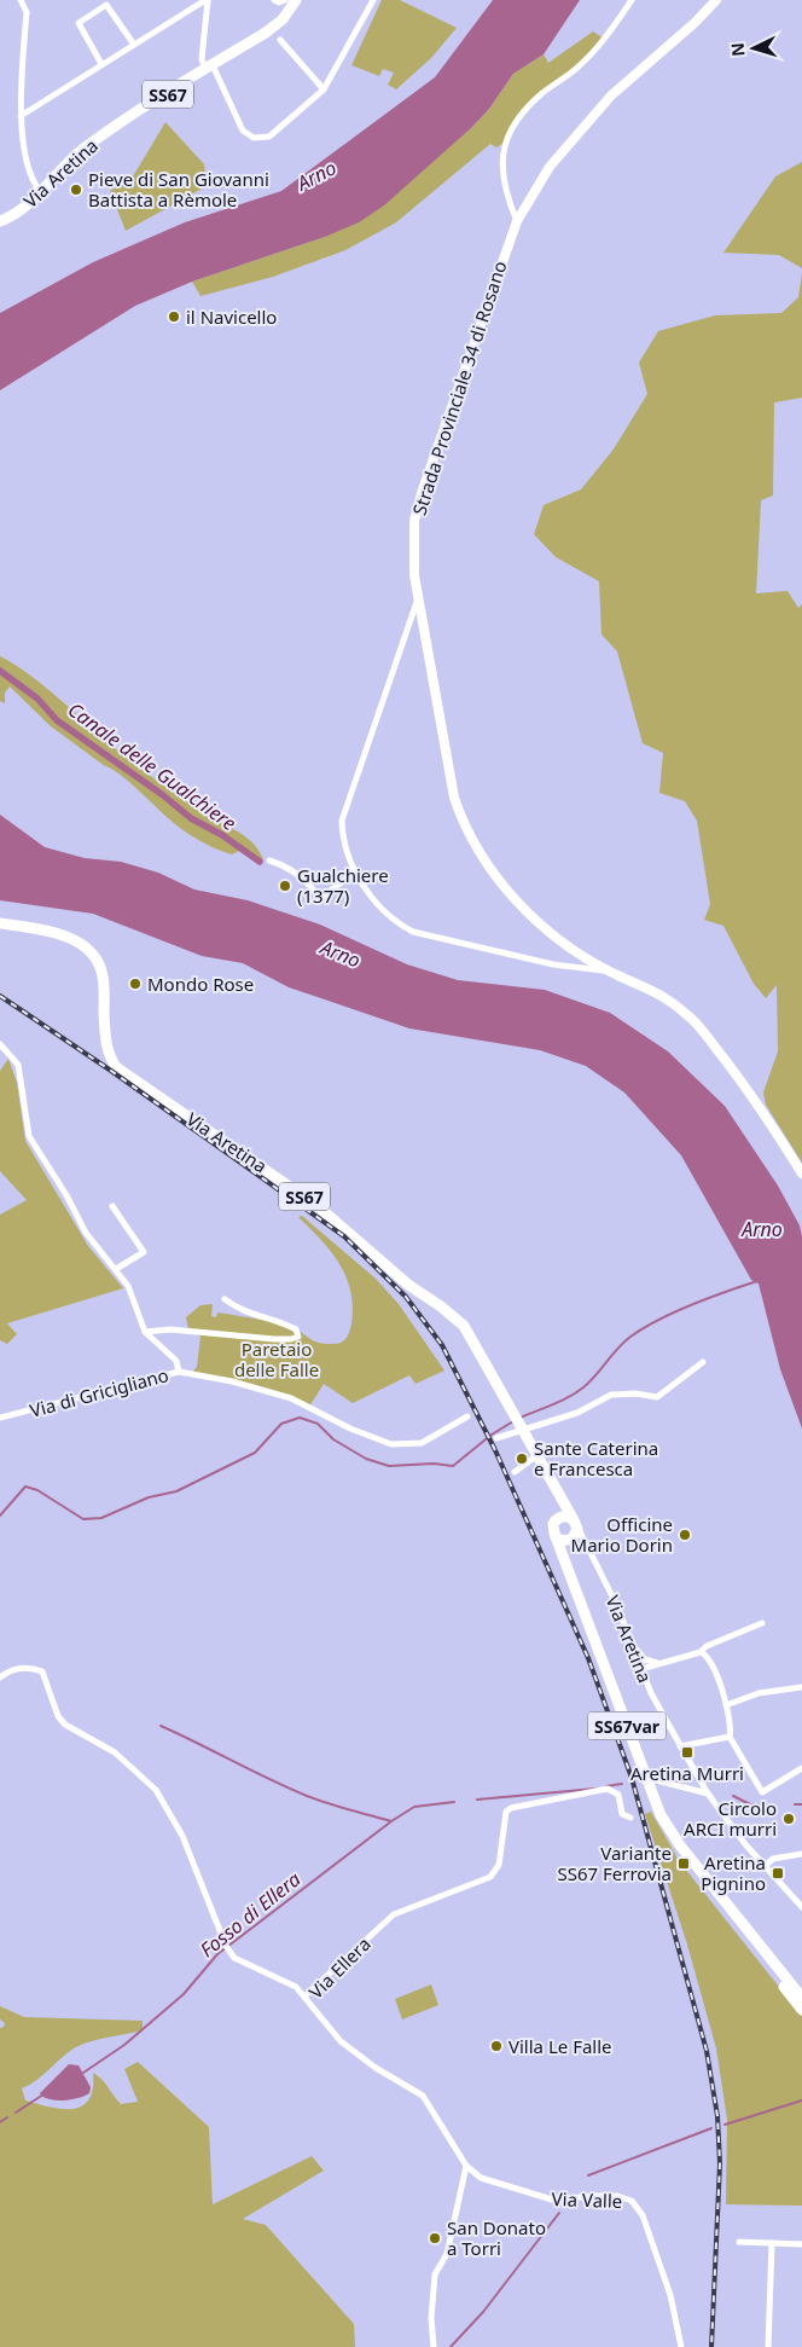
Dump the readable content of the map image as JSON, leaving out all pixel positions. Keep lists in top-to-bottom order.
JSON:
{
  "streets": {
    "main road": [
      "SS67",
      "Via Aretina",
      "Strada Provinciale 34 di Rosano",
      "SS67var"
    ],
    "street": ["Via di Gricigliano", "Via Ellera", "Via Valle"]
  },
  "crossings": [
    ["Via Aretina", "SS67var"],
    ["Via Ellera", "Via Valle"]
  ],
  "water": ["Arno", "Canale delle Gualchiere", "Fosso di Ellera"],
  "parks": ["Paretaio delle Falle"],
  "places": {
    "other": [
      "Pieve di San Giovanni Battista a Rèmole",
      "il Navicello",
      "Gualchiere (1377)",
      "Mondo Rose",
      "Sante Caterina e Francesca",
      "Officine Mario Dorin",
      "Circolo ARCI murri",
      "Villa Le Falle",
      "San Donato a Torri"
    ],
    "transit": ["Aretina Murri", "Variante SS67 Ferrovia", "Aretina Pignino"]
  },
  "north": "left"
}
